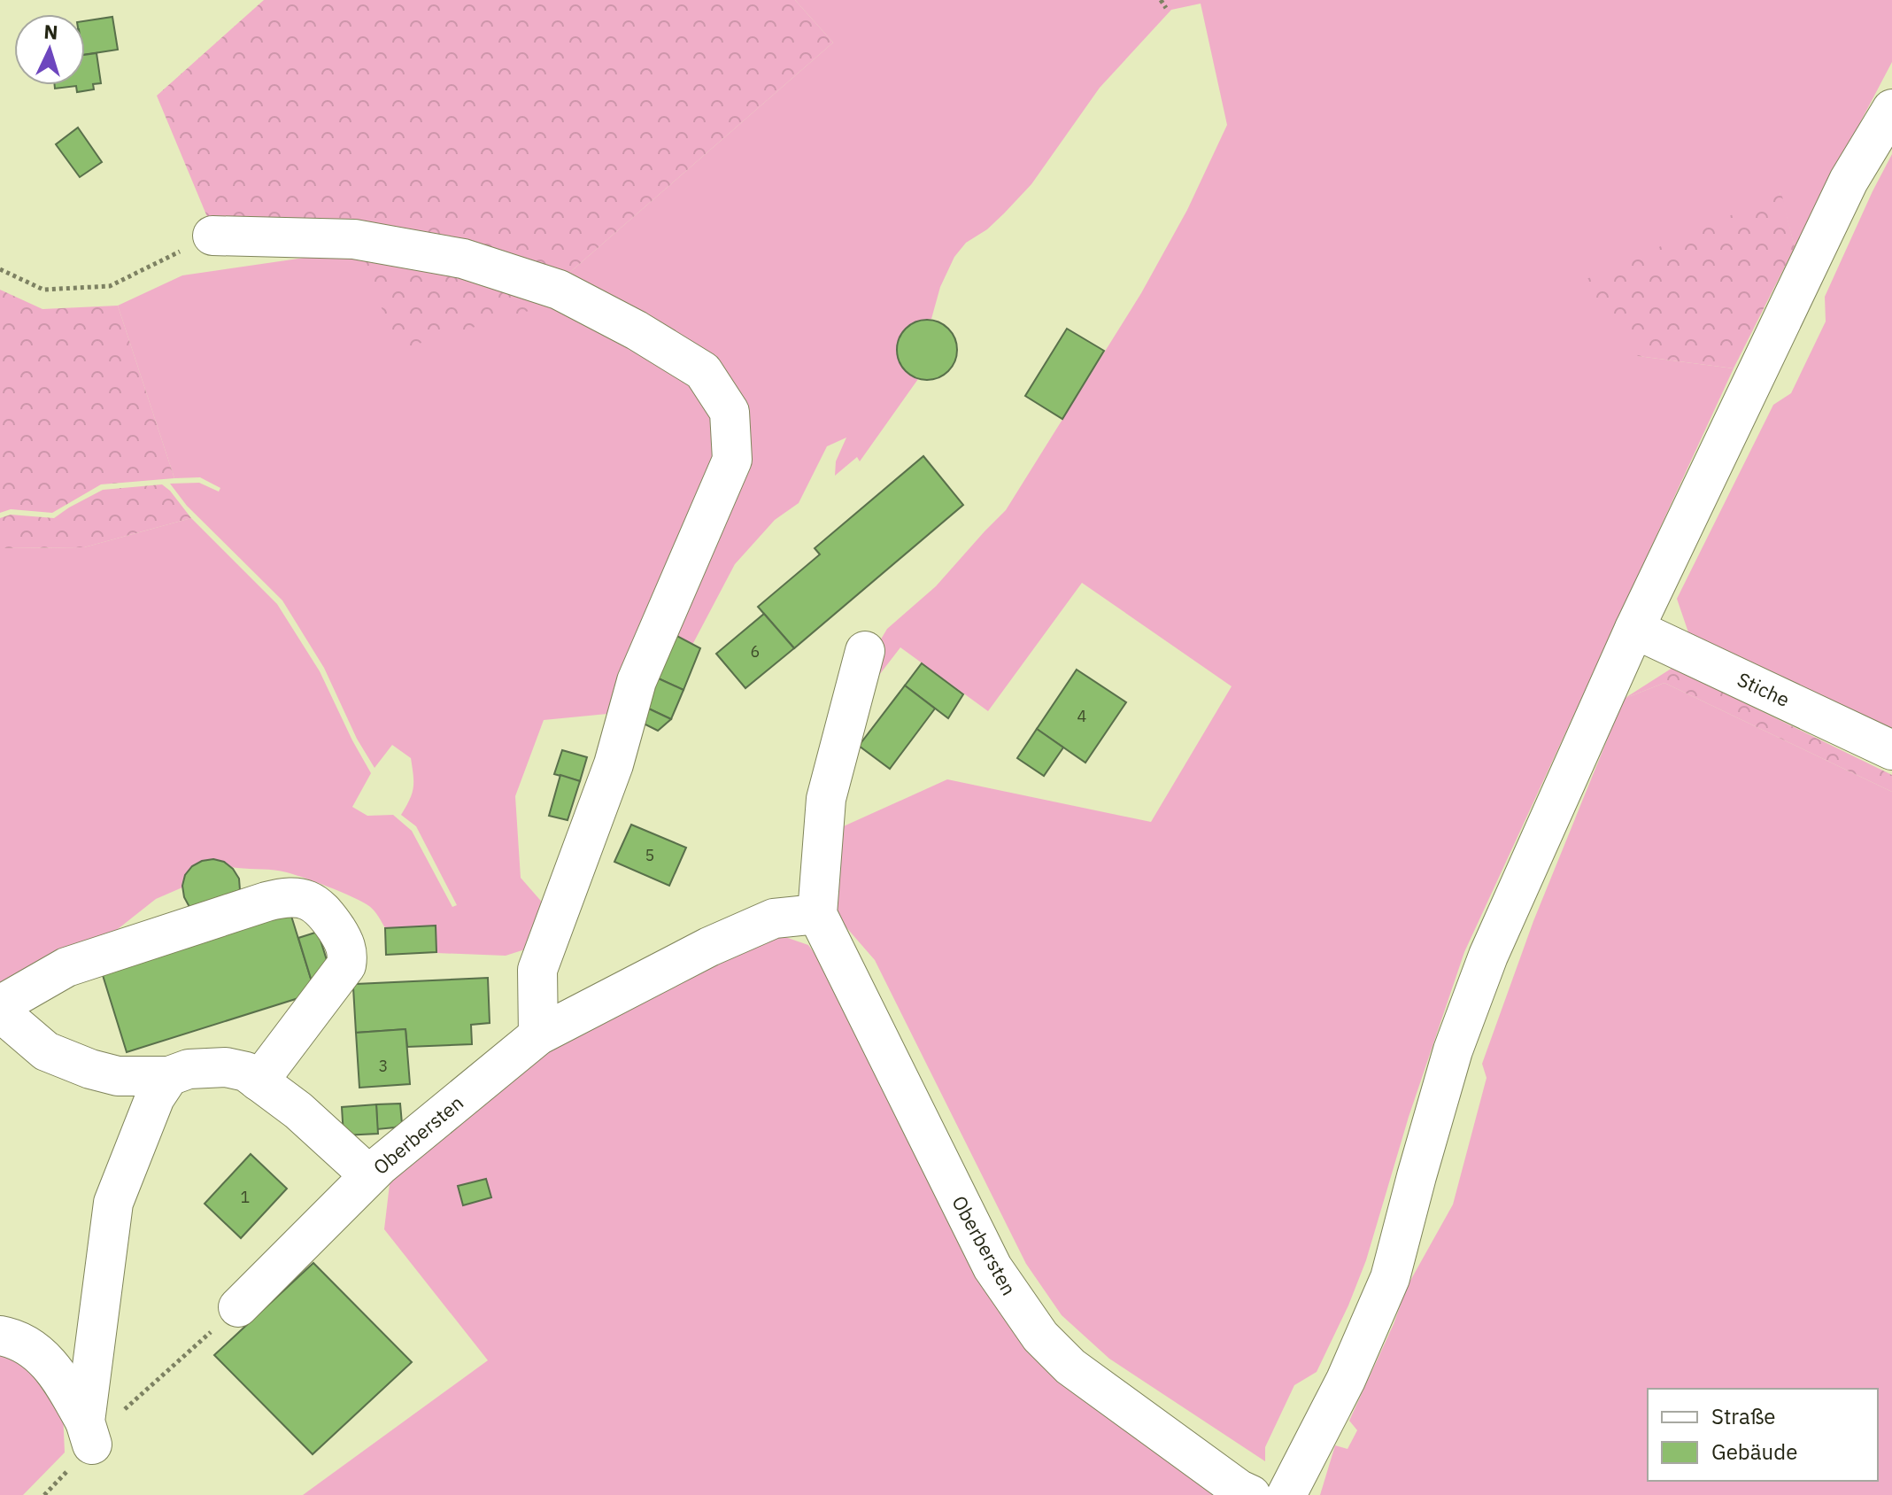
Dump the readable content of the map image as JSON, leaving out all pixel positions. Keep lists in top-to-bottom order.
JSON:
{
  "streets": {
    "street": ["Stiche", "Oberbersten"]
  },
  "house_numbers": [
    "6",
    "4",
    "5",
    "3",
    "1"
  ],
  "legend": ["Straße", "Gebäude"],
  "north": "top"
}
